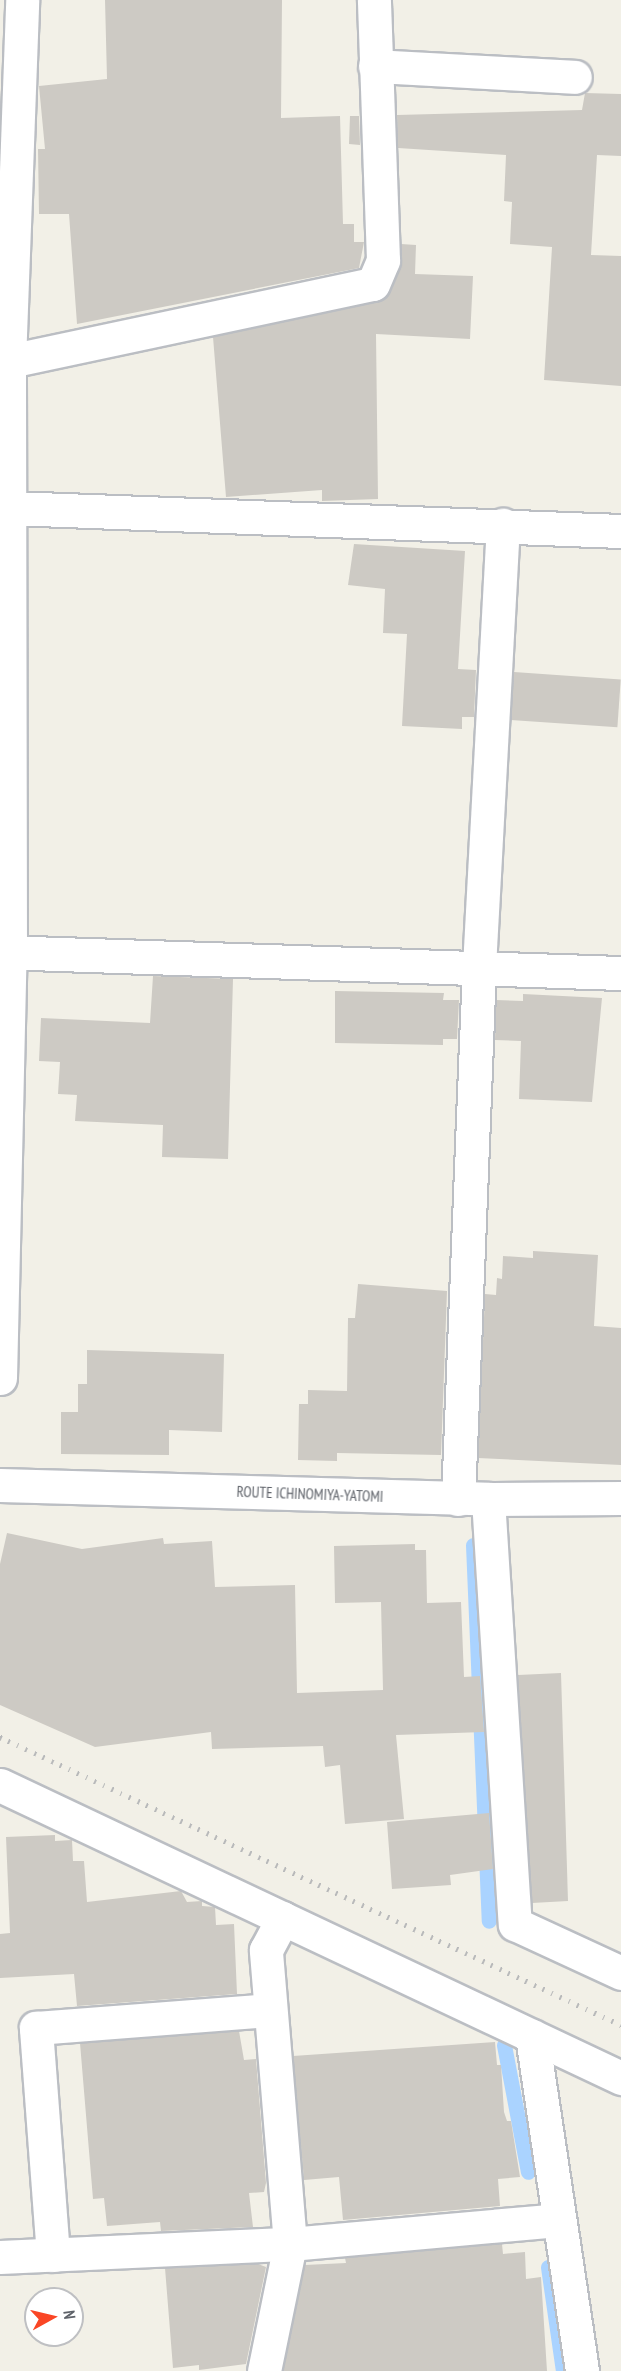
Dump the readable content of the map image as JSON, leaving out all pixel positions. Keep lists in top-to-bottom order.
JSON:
{
  "streets": {
    "street": ["ROUTE ICHINOMIYA-YATOMI"]
  },
  "north": "right"
}
